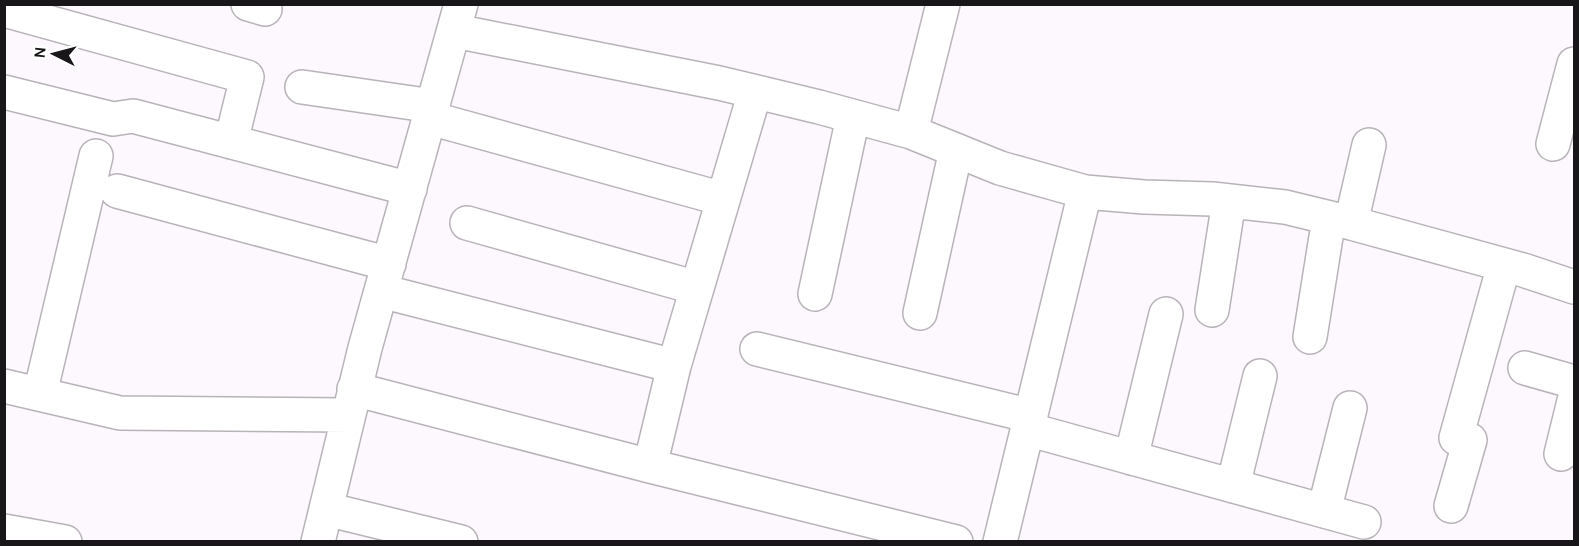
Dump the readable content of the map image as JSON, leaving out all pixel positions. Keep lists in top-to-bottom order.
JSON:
{
  "north": "left"
}
